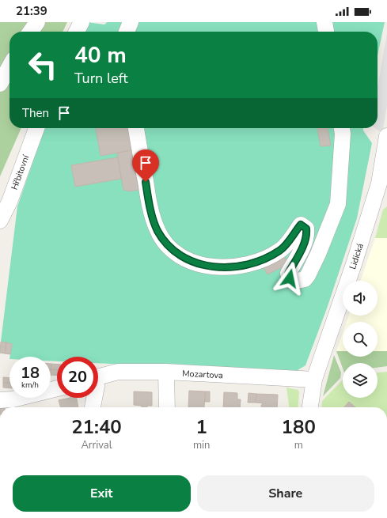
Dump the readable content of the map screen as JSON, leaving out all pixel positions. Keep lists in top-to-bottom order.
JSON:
{
  "streets": {
    "street": ["Hřbitovní", "Lidická", "Mozartova"]
  },
  "crossings": [
    ["Lidická", "Mozartova"]
  ],
  "page": {
    "status": "21:39",
    "turn": ["40 m", "Turn left"],
    "then": "Then",
    "speed": "18 km/h",
    "limit": "20",
    "eta": [
      "21:40",
      "Arrival",
      "1",
      "min",
      "180",
      "m"
    ],
    "buttons": ["Exit", "Share"]
  }
}
